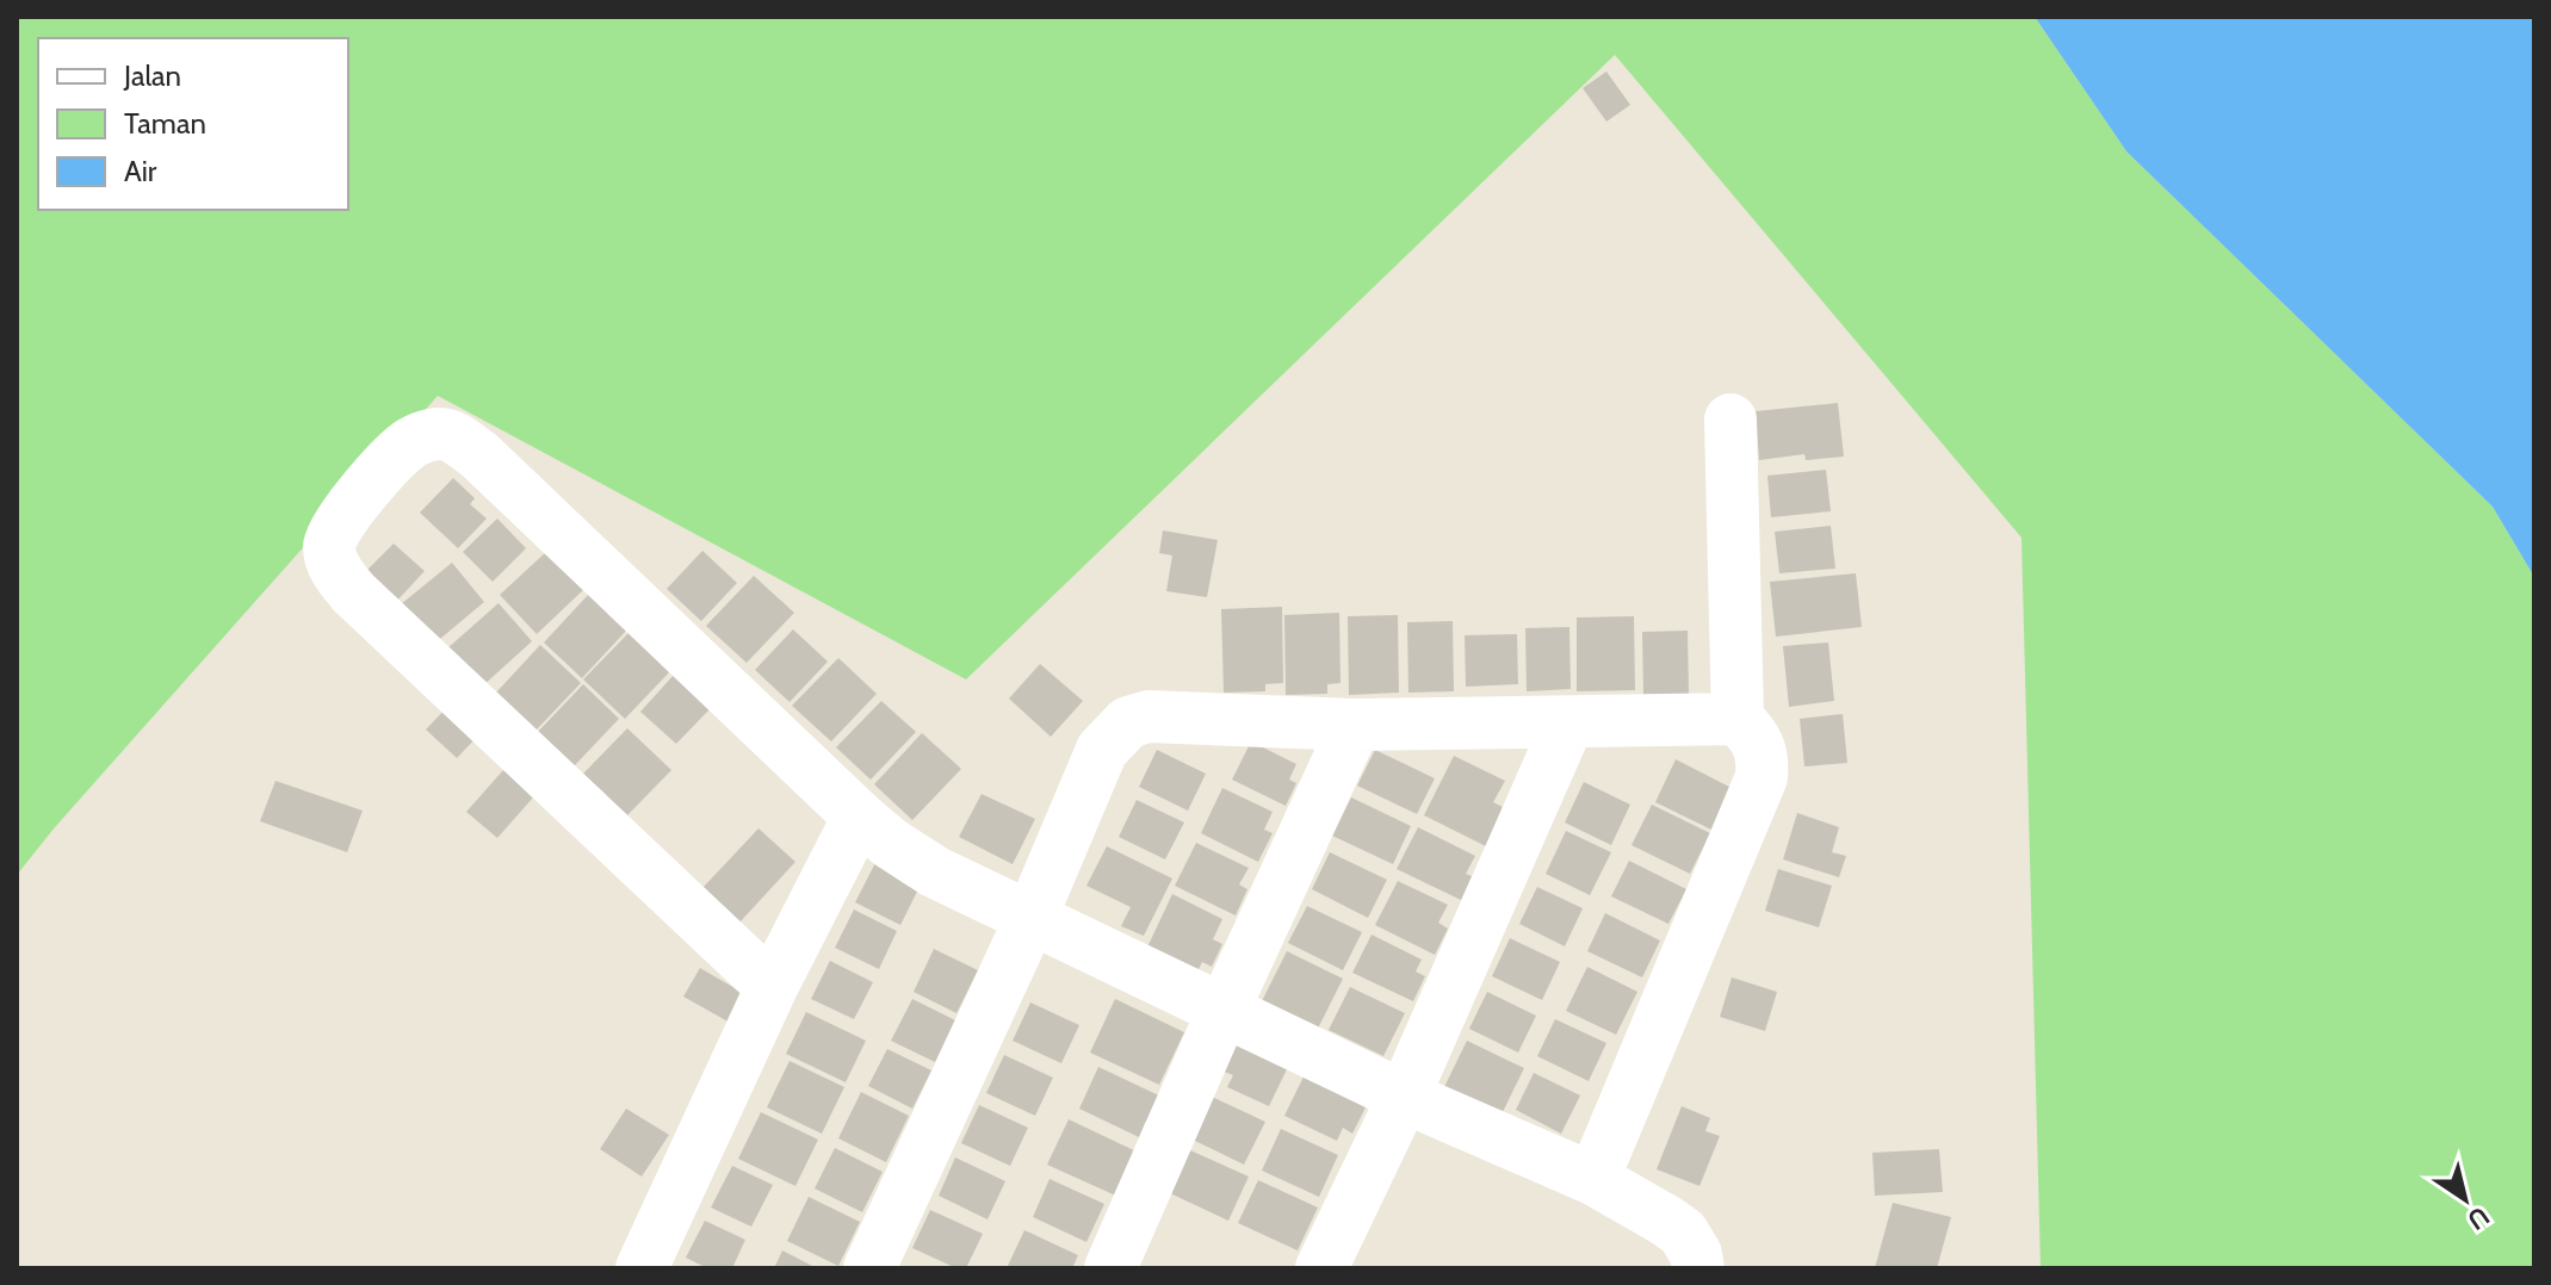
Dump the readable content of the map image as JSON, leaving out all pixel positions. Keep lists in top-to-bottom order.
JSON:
{
  "legend": ["Jalan", "Taman", "Air"],
  "north": "bottom right"
}
